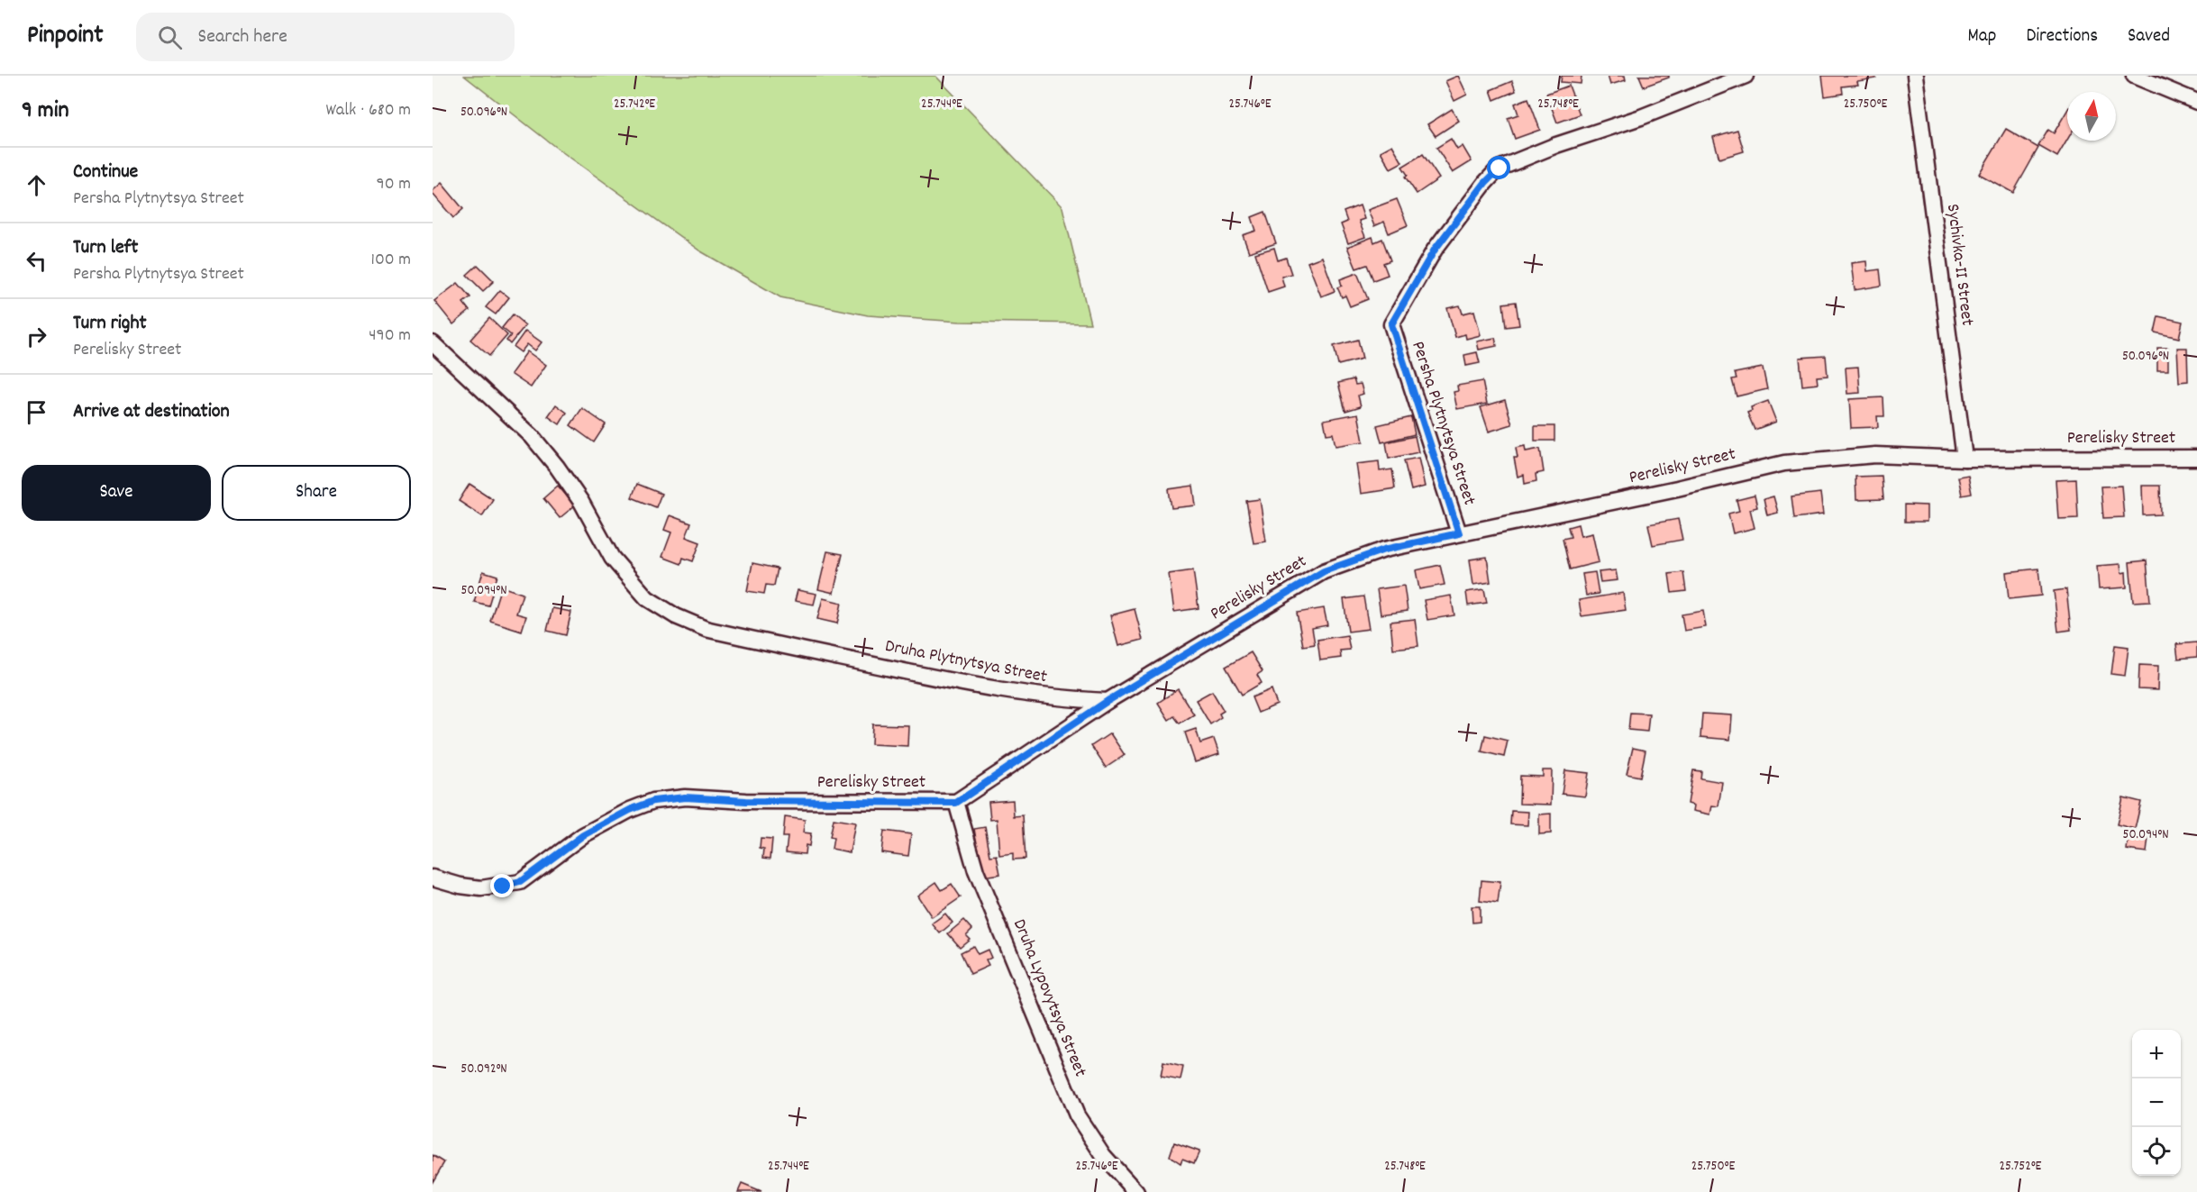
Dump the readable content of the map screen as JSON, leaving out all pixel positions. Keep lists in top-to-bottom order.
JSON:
{
  "streets": {
    "street": [
      "Sychivka-II Street",
      "Persha Plytnytsya Street",
      "Perelisky Street",
      "Druha Plytnytsya Street",
      "Druha Lypovytsya Street"
    ]
  },
  "crossings": [
    ["Sychivka-II Street", "Perelisky Street"],
    ["Persha Plytnytsya Street", "Perelisky Street"],
    ["Perelisky Street", "Druha Plytnytsya Street"],
    ["Perelisky Street", "Druha Lypovytsya Street"]
  ],
  "north": "top",
  "page": {
    "header": "Pinpoint",
    "search": "Search here",
    "nav": ["Map", "Directions", "Saved"],
    "heading": ["9 min", "Walk · 680 m"],
    "list": [
      ["Continue", "Persha Plytnytsya Street", "90 m"],
      ["Turn left", "Persha Plytnytsya Street", "100 m"],
      ["Turn right", "Perelisky Street", "490 m"],
      "Arrive at destination"
    ],
    "buttons": ["Save", "Share"],
    "map_buttons": ["+", "−"]
  },
  "coordinates": [
    "25.742°E",
    "25.744°E",
    "25.746°E",
    "25.748°E",
    "25.750°E",
    "50.096°N",
    "50.094°N",
    "50.092°N",
    "25.752°E"
  ]
}
